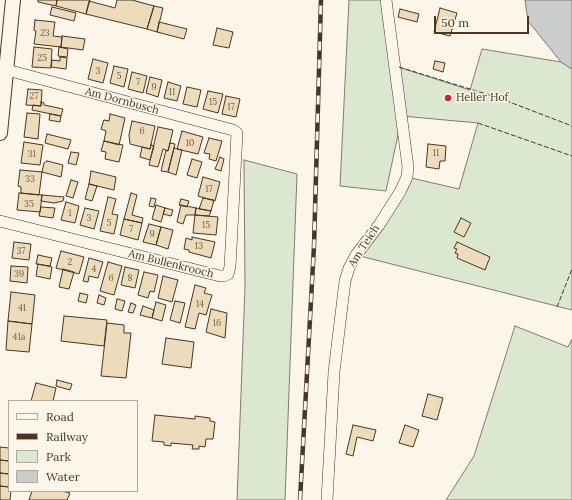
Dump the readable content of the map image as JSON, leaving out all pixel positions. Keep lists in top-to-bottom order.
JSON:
{
  "streets": {
    "street": ["Am Dornbusch", "Am Teich", "Am Bullenkrooch"]
  },
  "crossings": [
    ["Am Dornbusch", "Am Bullenkrooch"]
  ],
  "places": ["Heller Hof"],
  "house_numbers": [
    "23",
    "25",
    "3",
    "5",
    "7",
    "9",
    "11",
    "27",
    "15",
    "17",
    "6",
    "10",
    "11",
    "31",
    "33",
    "17",
    "35",
    "1",
    "3",
    "5",
    "15",
    "7",
    "9",
    "13",
    "37",
    "2",
    "4",
    "39",
    "6",
    "8",
    "14",
    "41",
    "16",
    "41a"
  ],
  "legend": [
    "Road",
    "Railway",
    "Park",
    "Water"
  ],
  "scale_bar": "50 m"
}
